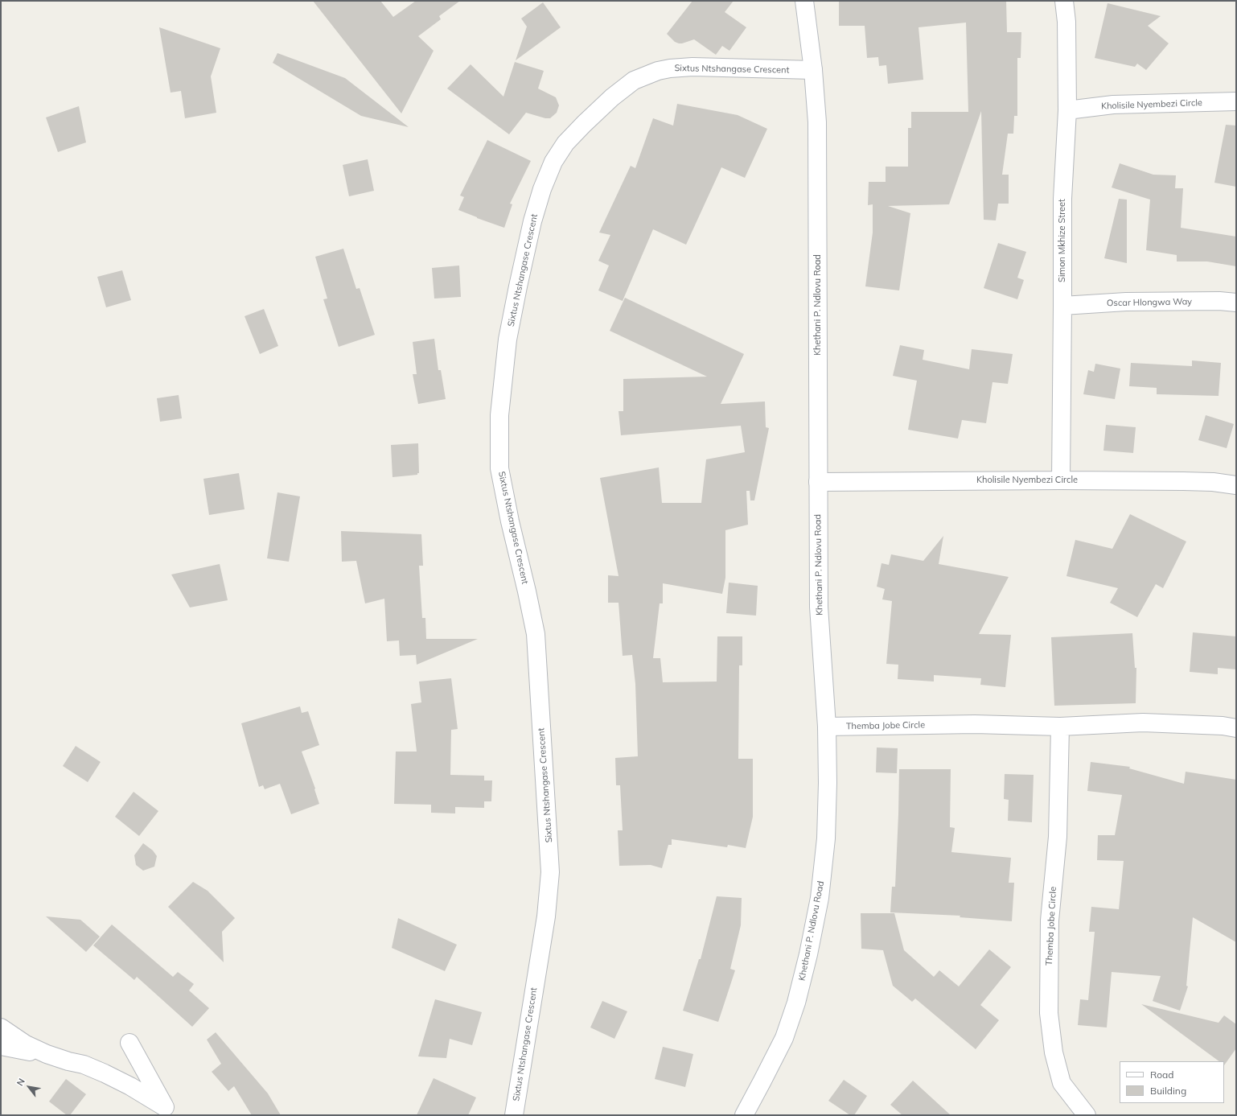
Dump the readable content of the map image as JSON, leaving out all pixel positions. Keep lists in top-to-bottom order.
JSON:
{
  "streets": {
    "street": [
      "Sixtus Ntshangase Crescent",
      "Kholisile Nyembezi Circle",
      "Simon Mkhize Street",
      "Oscar Hlongwa Way",
      "Khethani P. Ndlovu Road",
      "Themba Jobe Circle"
    ]
  },
  "crossings": [
    ["Sixtus Ntshangase Crescent", "Khethani P. Ndlovu Road"],
    ["Kholisile Nyembezi Circle", "Simon Mkhize Street"],
    ["Kholisile Nyembezi Circle", "Khethani P. Ndlovu Road"],
    ["Simon Mkhize Street", "Oscar Hlongwa Way"],
    ["Khethani P. Ndlovu Road", "Themba Jobe Circle"]
  ],
  "legend": ["Road", "Building"],
  "north": "top left"
}
